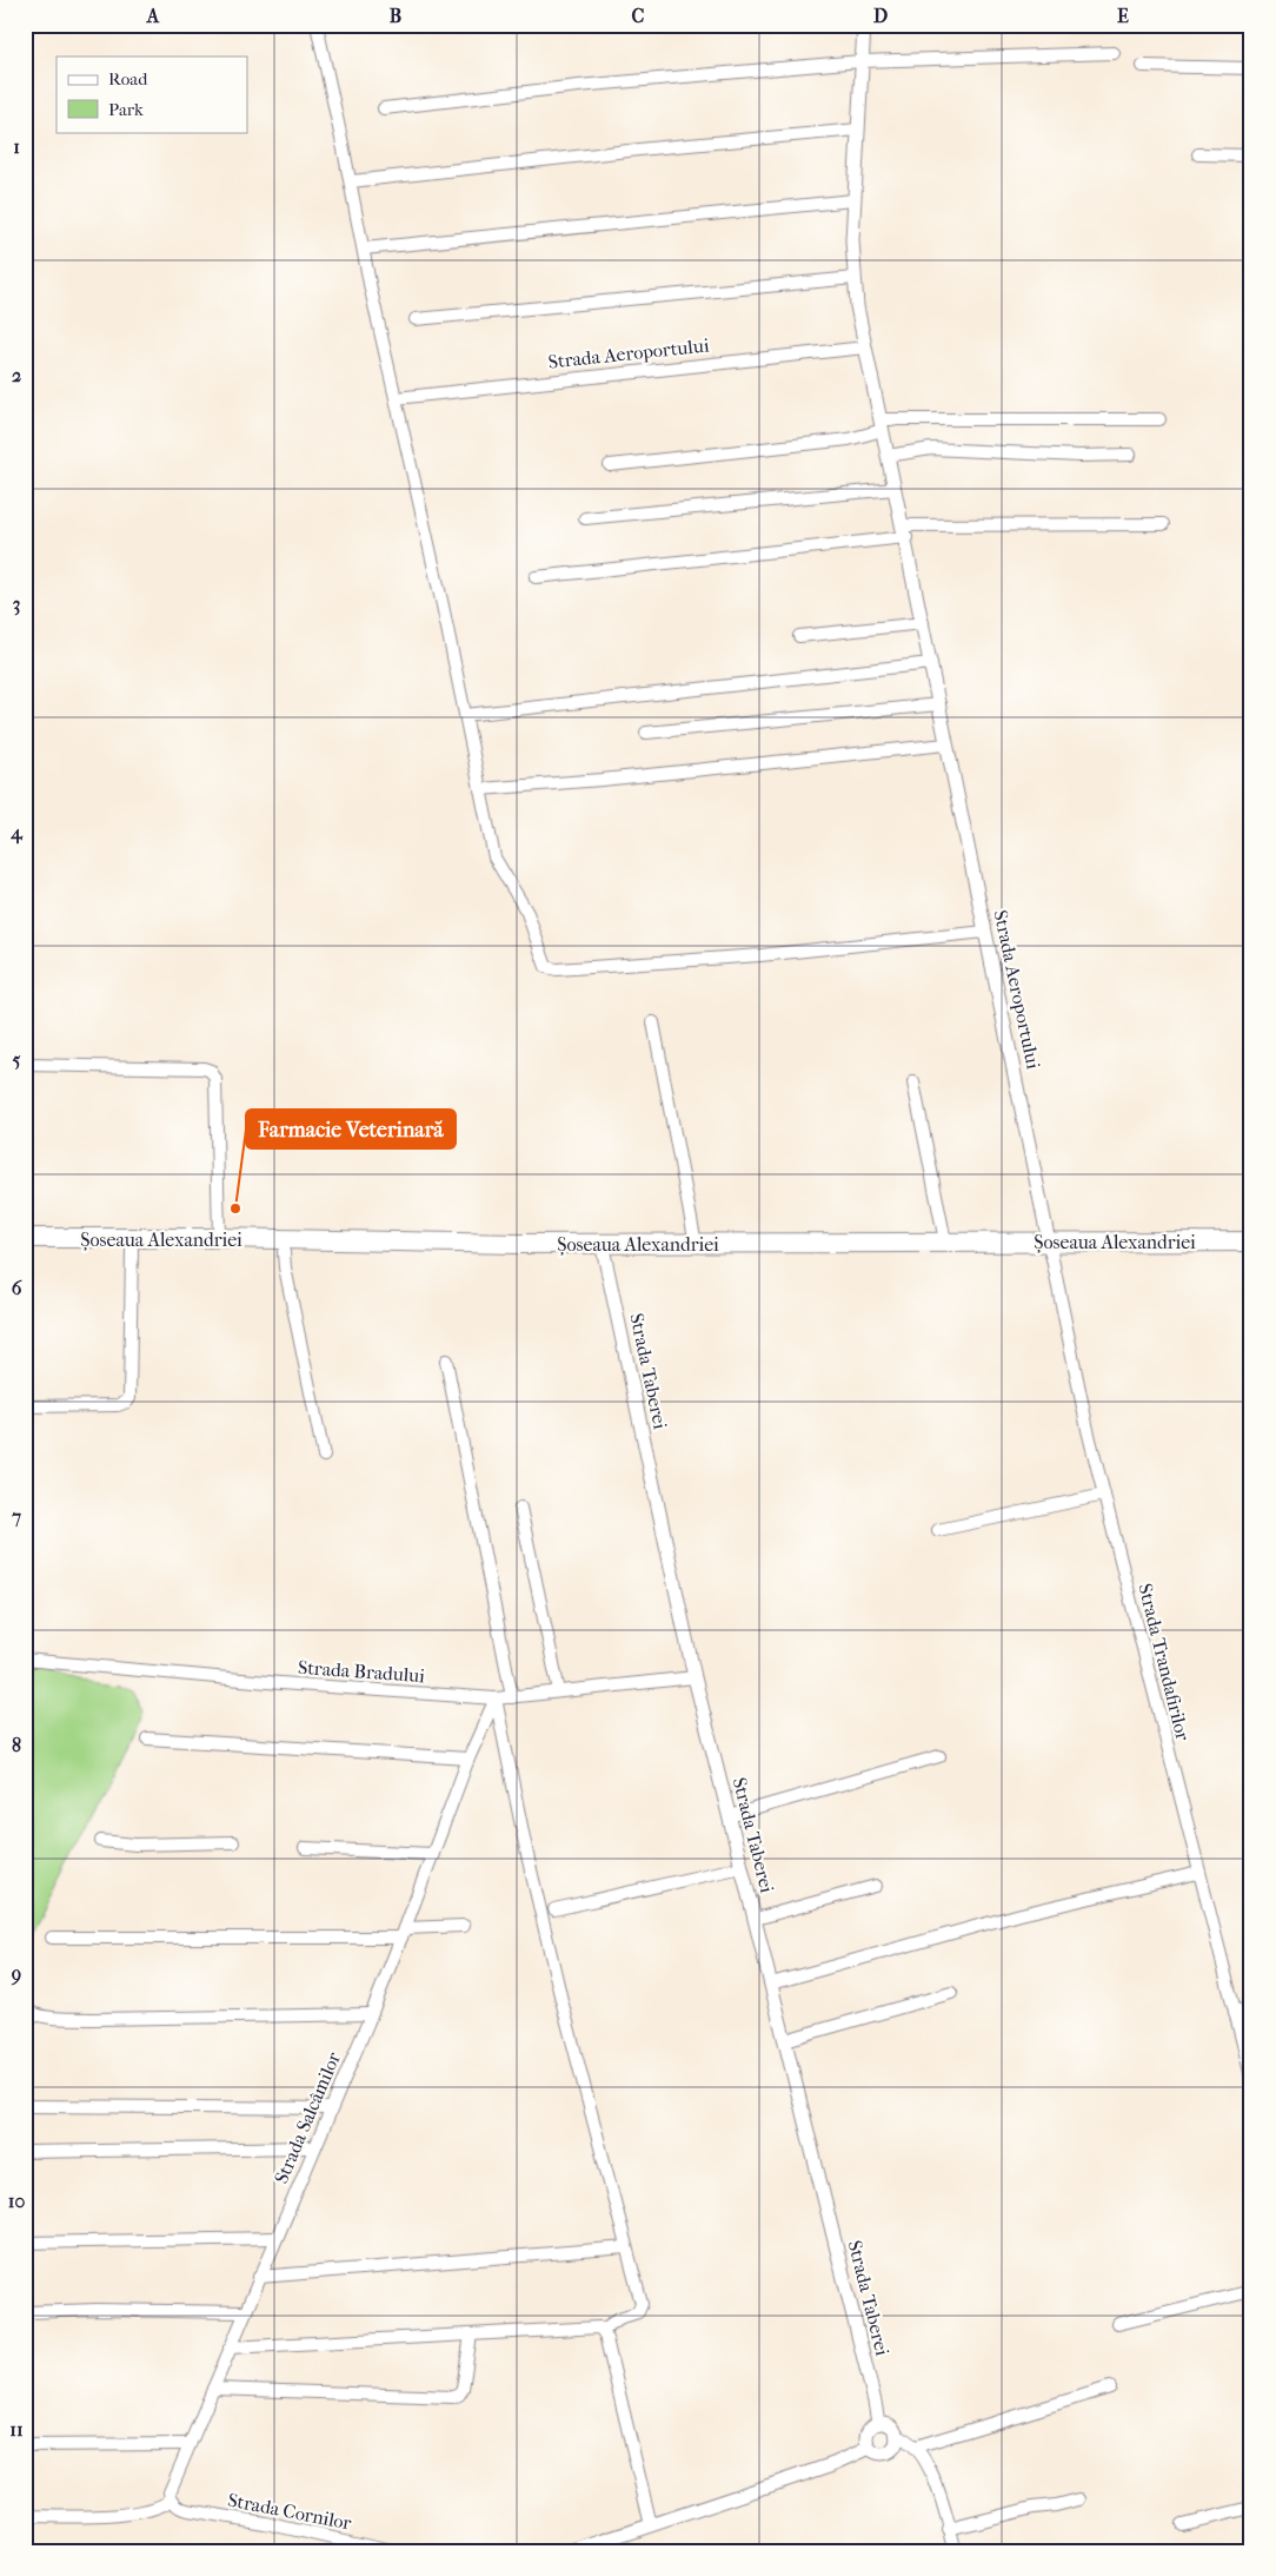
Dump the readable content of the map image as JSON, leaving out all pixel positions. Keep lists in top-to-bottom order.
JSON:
{
  "streets": {
    "highway": ["Șoseaua Alexandriei"],
    "street": [
      "Strada Aeroportului",
      "Strada Taberei",
      "Strada Trandafirilor",
      "Strada Bradului",
      "Strada Salcâmilor",
      "Strada Cornilor"
    ]
  },
  "crossings": [
    ["Strada Aeroportului", "Șoseaua Alexandriei"],
    ["Strada Aeroportului", "Strada Trandafirilor"],
    ["Șoseaua Alexandriei", "Strada Taberei"],
    ["Șoseaua Alexandriei", "Strada Trandafirilor"],
    ["Strada Taberei", "Strada Bradului"],
    ["Strada Bradului", "Strada Salcâmilor"],
    ["Strada Salcâmilor", "Strada Cornilor"]
  ],
  "places": ["Farmacie Veterinară"],
  "legend": ["Road", "Park"],
  "grid": {
    "columns": [
      "A",
      "B",
      "C",
      "D",
      "E"
    ],
    "rows": [
      "1",
      "2",
      "3",
      "4",
      "5",
      "6",
      "7",
      "8",
      "9",
      "10",
      "11"
    ]
  }
}
